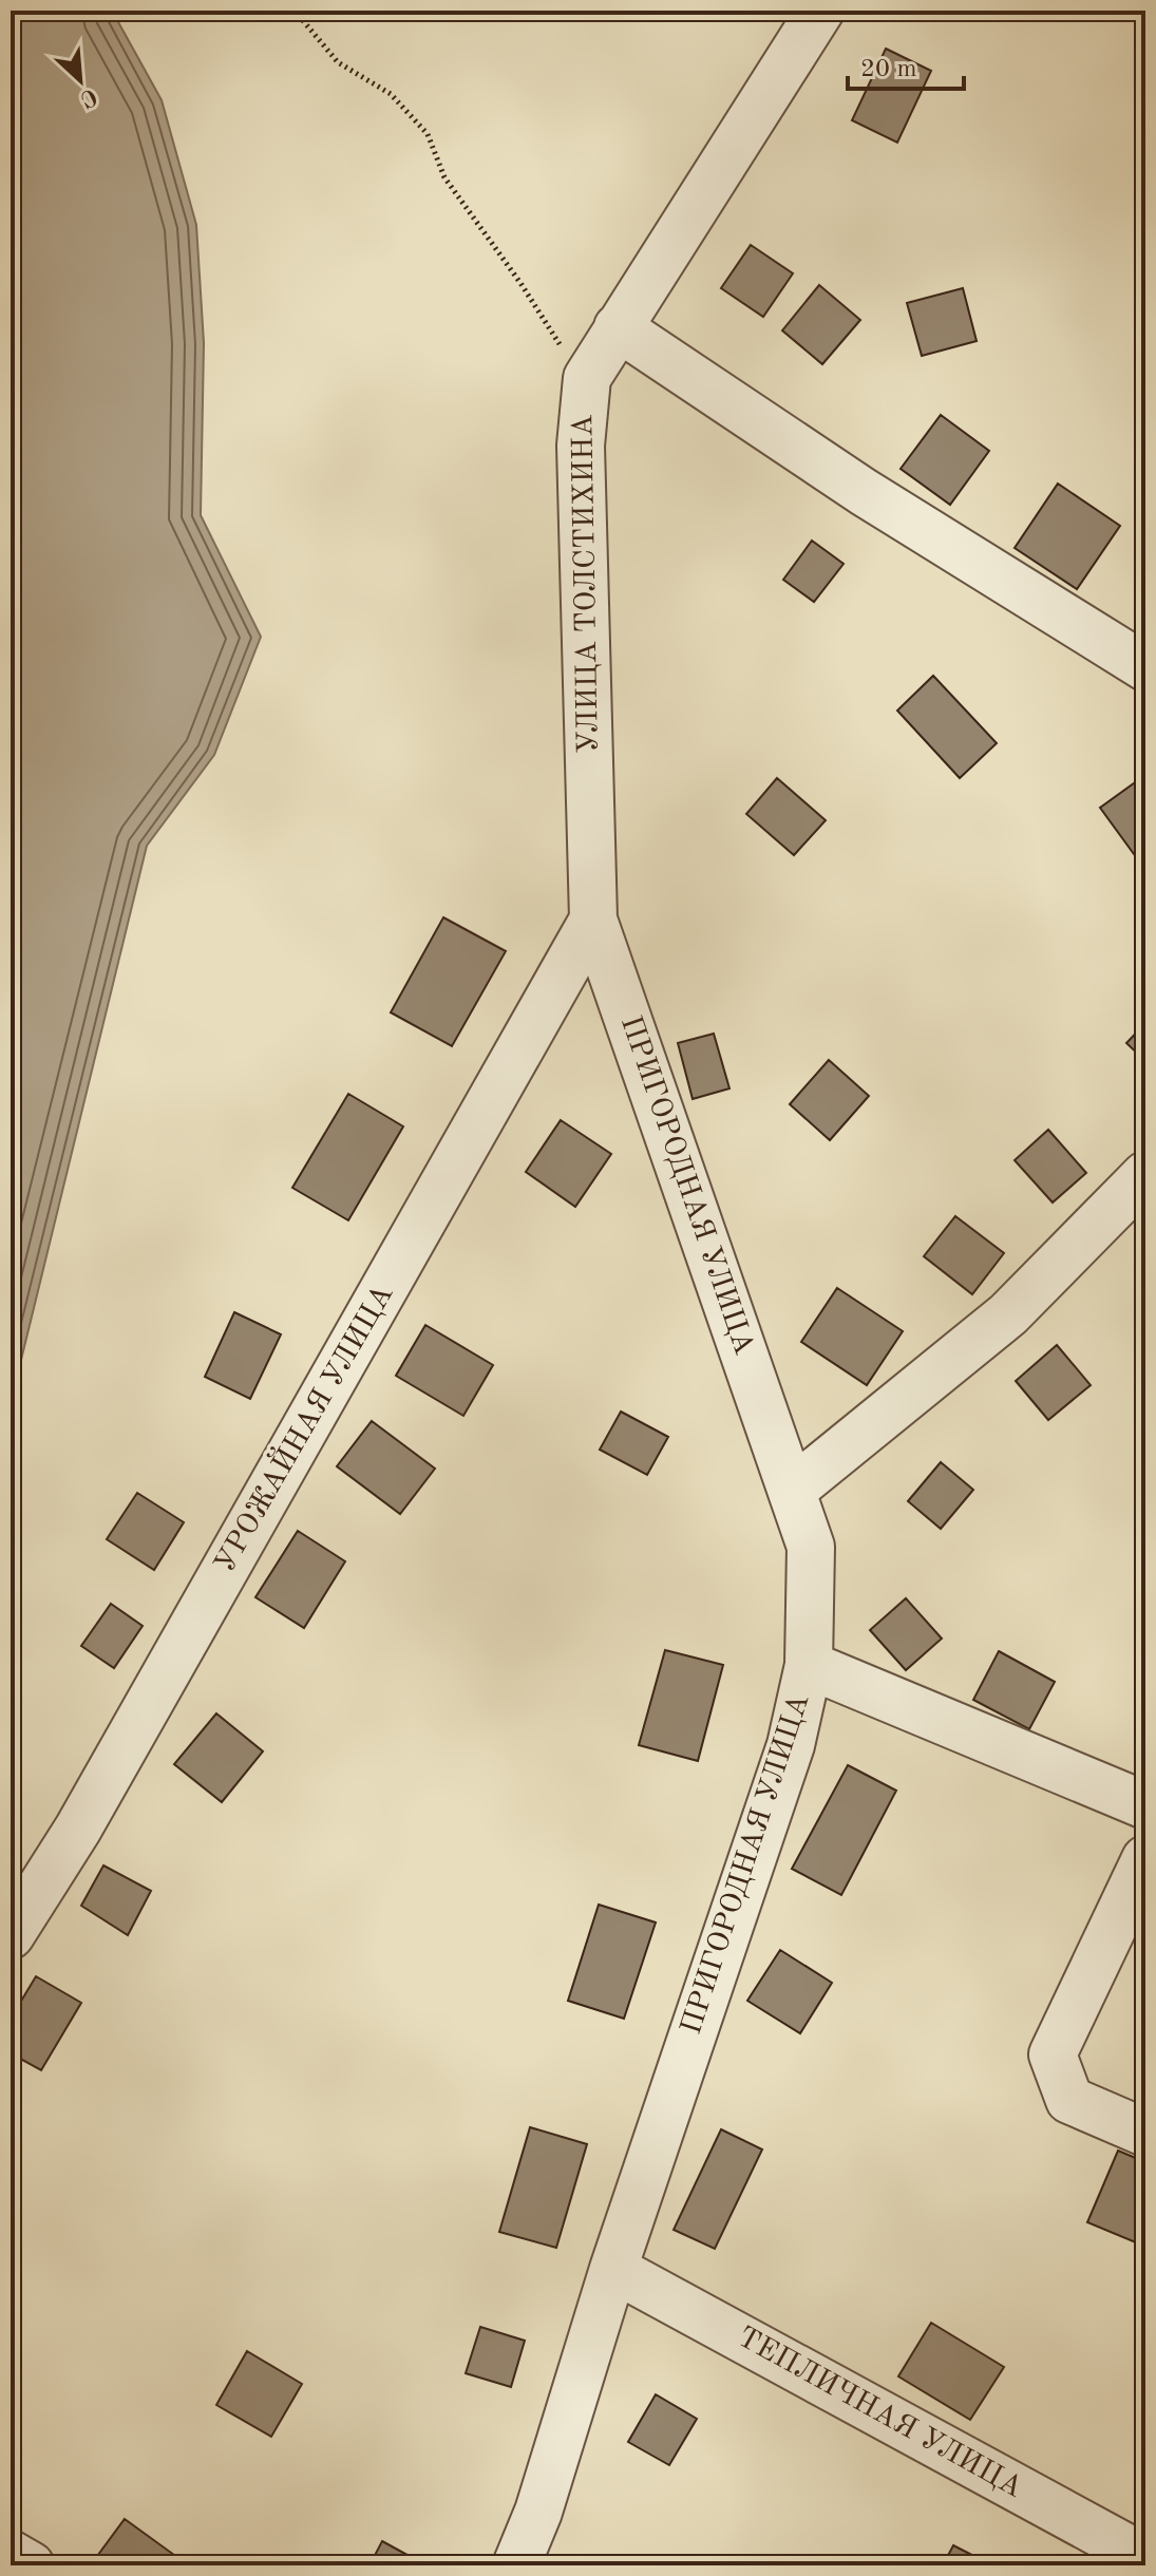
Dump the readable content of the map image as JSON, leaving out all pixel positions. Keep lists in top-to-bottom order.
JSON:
{
  "streets": {
    "street": [
      "УЛИЦА ТОЛСТИХИНА",
      "ПРИГОРОДНАЯ УЛИЦА",
      "УРОЖАЙНАЯ УЛИЦА",
      "ТЕПЛИЧНАЯ УЛИЦА"
    ]
  },
  "crossings": [
    ["УЛИЦА ТОЛСТИХИНА", "ПРИГОРОДНАЯ УЛИЦА"],
    ["УЛИЦА ТОЛСТИХИНА", "УРОЖАЙНАЯ УЛИЦА"],
    ["ПРИГОРОДНАЯ УЛИЦА", "УРОЖАЙНАЯ УЛИЦА"],
    ["ПРИГОРОДНАЯ УЛИЦА", "ТЕПЛИЧНАЯ УЛИЦА"]
  ],
  "scale_bar": "20 m",
  "north": "bottom right"
}
